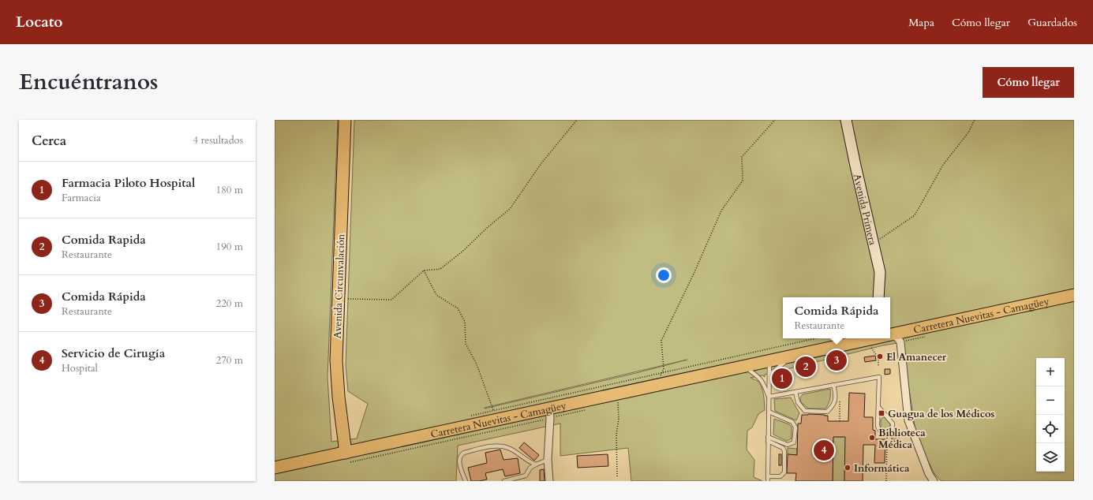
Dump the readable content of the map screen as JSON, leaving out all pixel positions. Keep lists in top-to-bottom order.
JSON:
{
  "streets": {
    "highway": ["Avenida Circunvalación", "Carretera Nuevitas - Camagüey"],
    "main road": ["Avenida Primera"]
  },
  "crossings": [
    ["Avenida Circunvalación", "Carretera Nuevitas - Camagüey"]
  ],
  "places": {
    "other": ["El Amanecer", "Biblioteca Médica", "Informática"],
    "transit": ["Guagua de los Médicos"]
  },
  "page": {
    "header": "Locato",
    "nav": ["Mapa", "Cómo llegar", "Guardados"],
    "title": "Encuéntranos",
    "buttons": "Cómo llegar",
    "heading": ["Cerca", "4 resultados"],
    "list": [
      {
        "mark": "1",
        "name": "Farmacia Piloto Hospital",
        "note": "Farmacia",
        "value": "180 m"
      },
      {
        "mark": "2",
        "name": "Comida Rapida",
        "note": "Restaurante",
        "value": "190 m"
      },
      {
        "mark": "3",
        "name": "Comida Rápida",
        "note": "Restaurante",
        "value": "220 m"
      },
      {
        "mark": "4",
        "name": "Servicio de Cirugía",
        "note": "Hospital",
        "value": "270 m"
      }
    ],
    "popup": ["Comida Rápida", "Restaurante"],
    "pins": [
      "3",
      "2",
      "1",
      "4"
    ],
    "map_buttons": ["+", "−"]
  }
}
